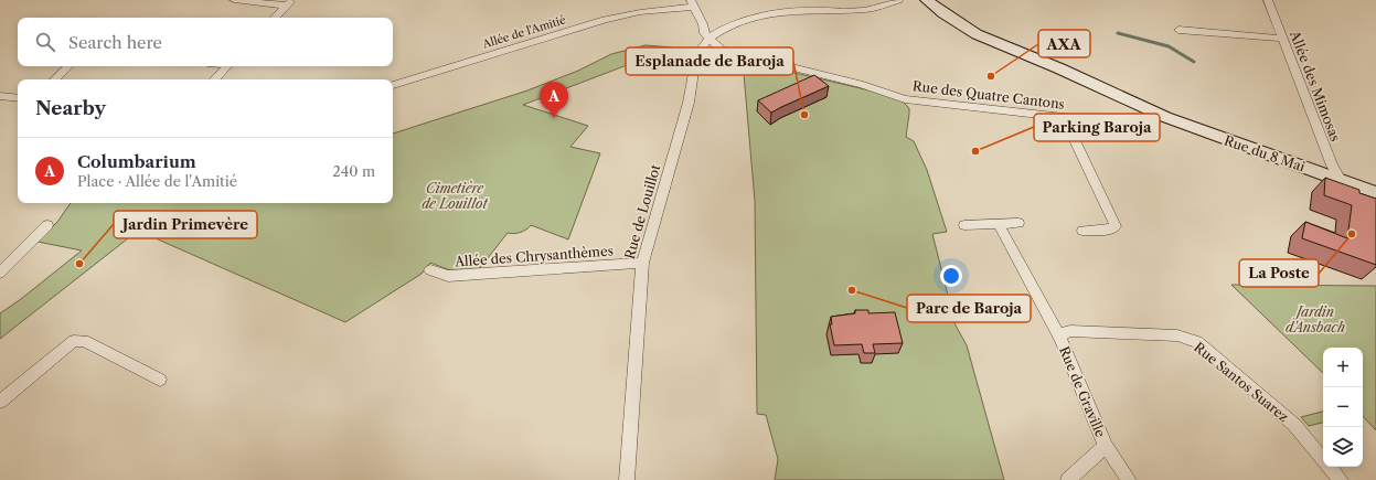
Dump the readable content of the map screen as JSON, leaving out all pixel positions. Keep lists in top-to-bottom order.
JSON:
{
  "streets": {
    "street": [
      "Allée de l'Amitié",
      "Allée des Mimosas",
      "Rue des Quatre Cantons",
      "Rue du 8 Mai",
      "Rue de Louillot",
      "Allée des Chrysanthèmes",
      "Rue Santos Suarez",
      "Rue de Graville"
    ]
  },
  "crossings": [
    ["Allée de l'Amitié", "Rue des Quatre Cantons"],
    ["Allée des Mimosas", "Rue du 8 Mai"],
    ["Rue des Quatre Cantons", "Rue du 8 Mai"],
    ["Rue des Quatre Cantons", "Rue de Louillot"],
    ["Rue de Louillot", "Allée des Chrysanthèmes"],
    ["Rue Santos Suarez", "Rue de Graville"]
  ],
  "parks": ["Cimetière de Louillot", "Jardin d'Ansbach"],
  "places": [
    "AXA",
    "Esplanade de Baroja",
    "Parking Baroja",
    "La Poste",
    "Jardin Primevère",
    "Parc de Baroja"
  ],
  "page": {
    "search": "Search here",
    "heading": "Nearby",
    "pins": "A",
    "list": [
      {
        "mark": "A",
        "name": "Columbarium",
        "note": "Place · Allée de l'Amitié",
        "value": "240 m"
      }
    ],
    "map_buttons": ["+", "−"]
  }
}
